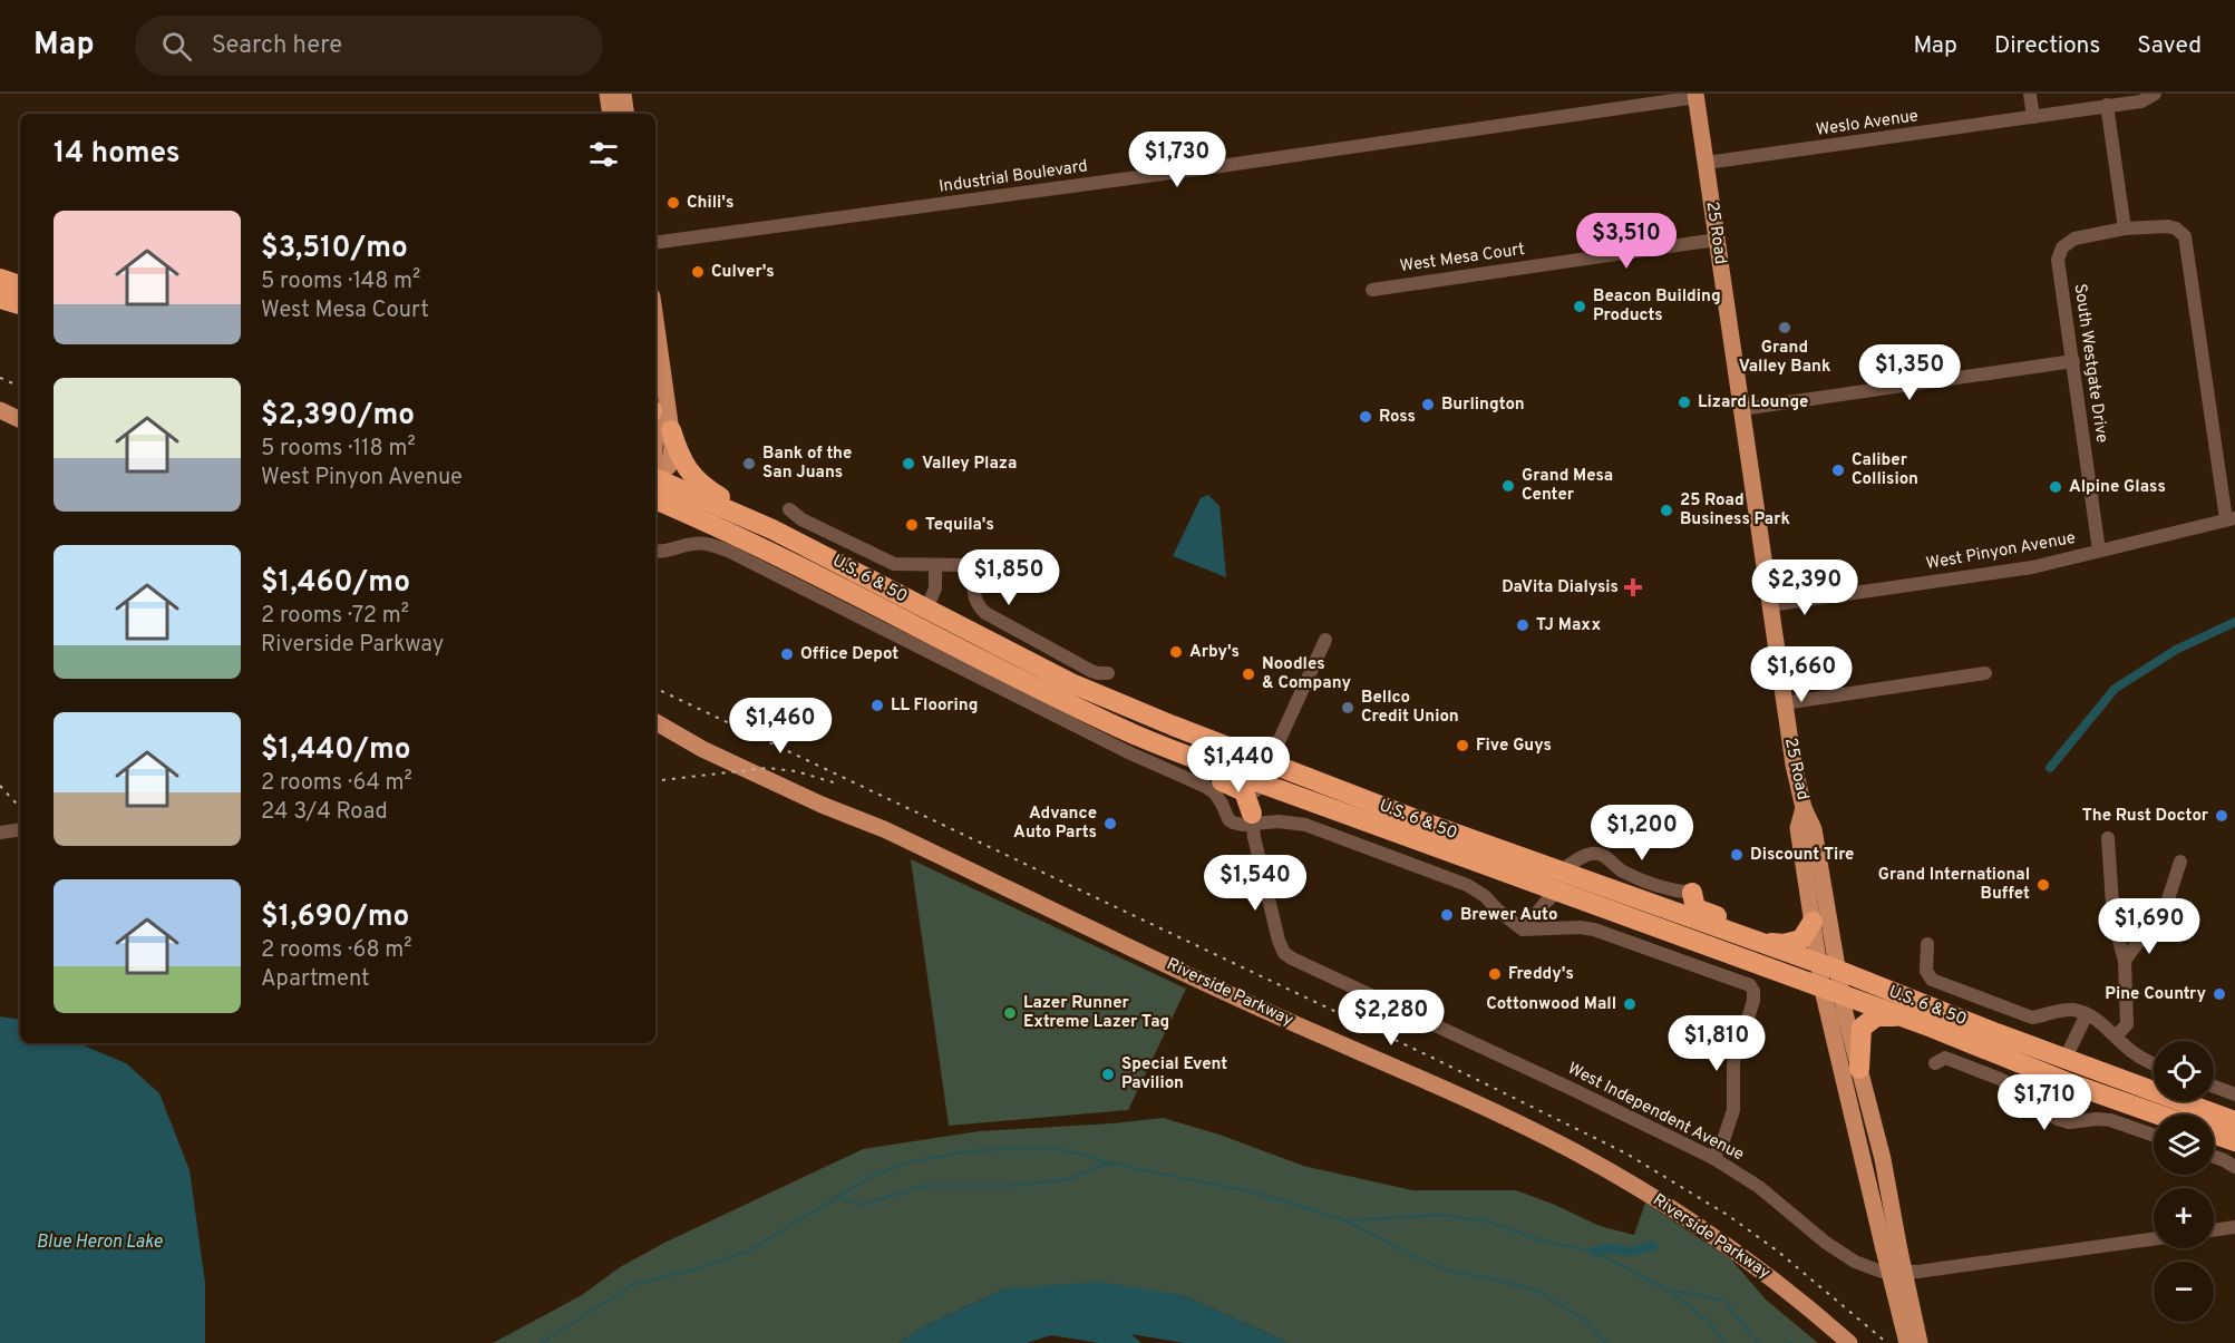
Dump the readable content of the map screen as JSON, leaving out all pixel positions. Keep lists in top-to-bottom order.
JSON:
{
  "streets": {
    "highway": ["U.S. 6 & 50"],
    "main road": ["25 Road", "Riverside Parkway"],
    "street": [
      "Weslo Avenue",
      "Industrial Boulevard",
      "West Mesa Court",
      "South Westgate Drive",
      "West Pinyon Avenue",
      "West Independent Avenue"
    ]
  },
  "crossings": [
    ["Weslo Avenue", "25 Road"],
    ["Industrial Boulevard", "25 Road"],
    ["25 Road", "West Mesa Court"],
    ["25 Road", "West Pinyon Avenue"],
    ["25 Road", "U.S. 6 & 50"],
    ["South Westgate Drive", "West Pinyon Avenue"]
  ],
  "water": ["Blue Heron Lake"],
  "places": {
    "other": [
      "Chili's",
      "Culver's",
      "Beacon Building Products",
      "Grand Valley Bank",
      "Lizard Lounge",
      "Burlington",
      "Ross",
      "Bank of the San Juans",
      "Valley Plaza",
      "Caliber Collision",
      "Grand Mesa Center",
      "Alpine Glass",
      "25 Road Business Park",
      "Tequila's",
      "TJ Maxx",
      "Arby's",
      "Office Depot",
      "Noodles & Company",
      "LL Flooring",
      "Bellco Credit Union",
      "Five Guys",
      "The Rust Doctor",
      "Advance Auto Parts",
      "Discount Tire",
      "Grand International Buffet",
      "Brewer Auto",
      "Freddy's",
      "Pine Country",
      "Cottonwood Mall",
      "Lazer Runner Extreme Lazer Tag",
      "Special Event Pavilion"
    ],
    "health": ["DaVita Dialysis"]
  },
  "page": {
    "header": "Map",
    "search": "Search here",
    "nav": ["Map", "Directions", "Saved"],
    "heading": "14 homes",
    "price": [
      "$1,730",
      "$3,510",
      "$1,350",
      "$1,850",
      "$2,390",
      "$1,660",
      "$1,460",
      "$1,440",
      "$1,200",
      "$1,540",
      "$1,690",
      "$2,280",
      "$1,810",
      "$1,710"
    ],
    "list": [
      {
        "name": "$3,510/mo",
        "note": "5 rooms · 148 m² · West Mesa Court"
      },
      {
        "name": "$2,390/mo",
        "note": "5 rooms · 118 m² · West Pinyon Avenue"
      },
      {
        "name": "$1,460/mo",
        "note": "2 rooms · 72 m² · Riverside Parkway"
      },
      {
        "name": "$1,440/mo",
        "note": "2 rooms · 64 m² · 24 3/4 Road"
      },
      {
        "name": "$1,690/mo",
        "note": "2 rooms · 68 m² · Apartment"
      }
    ],
    "map_buttons": ["+", "−"]
  }
}
